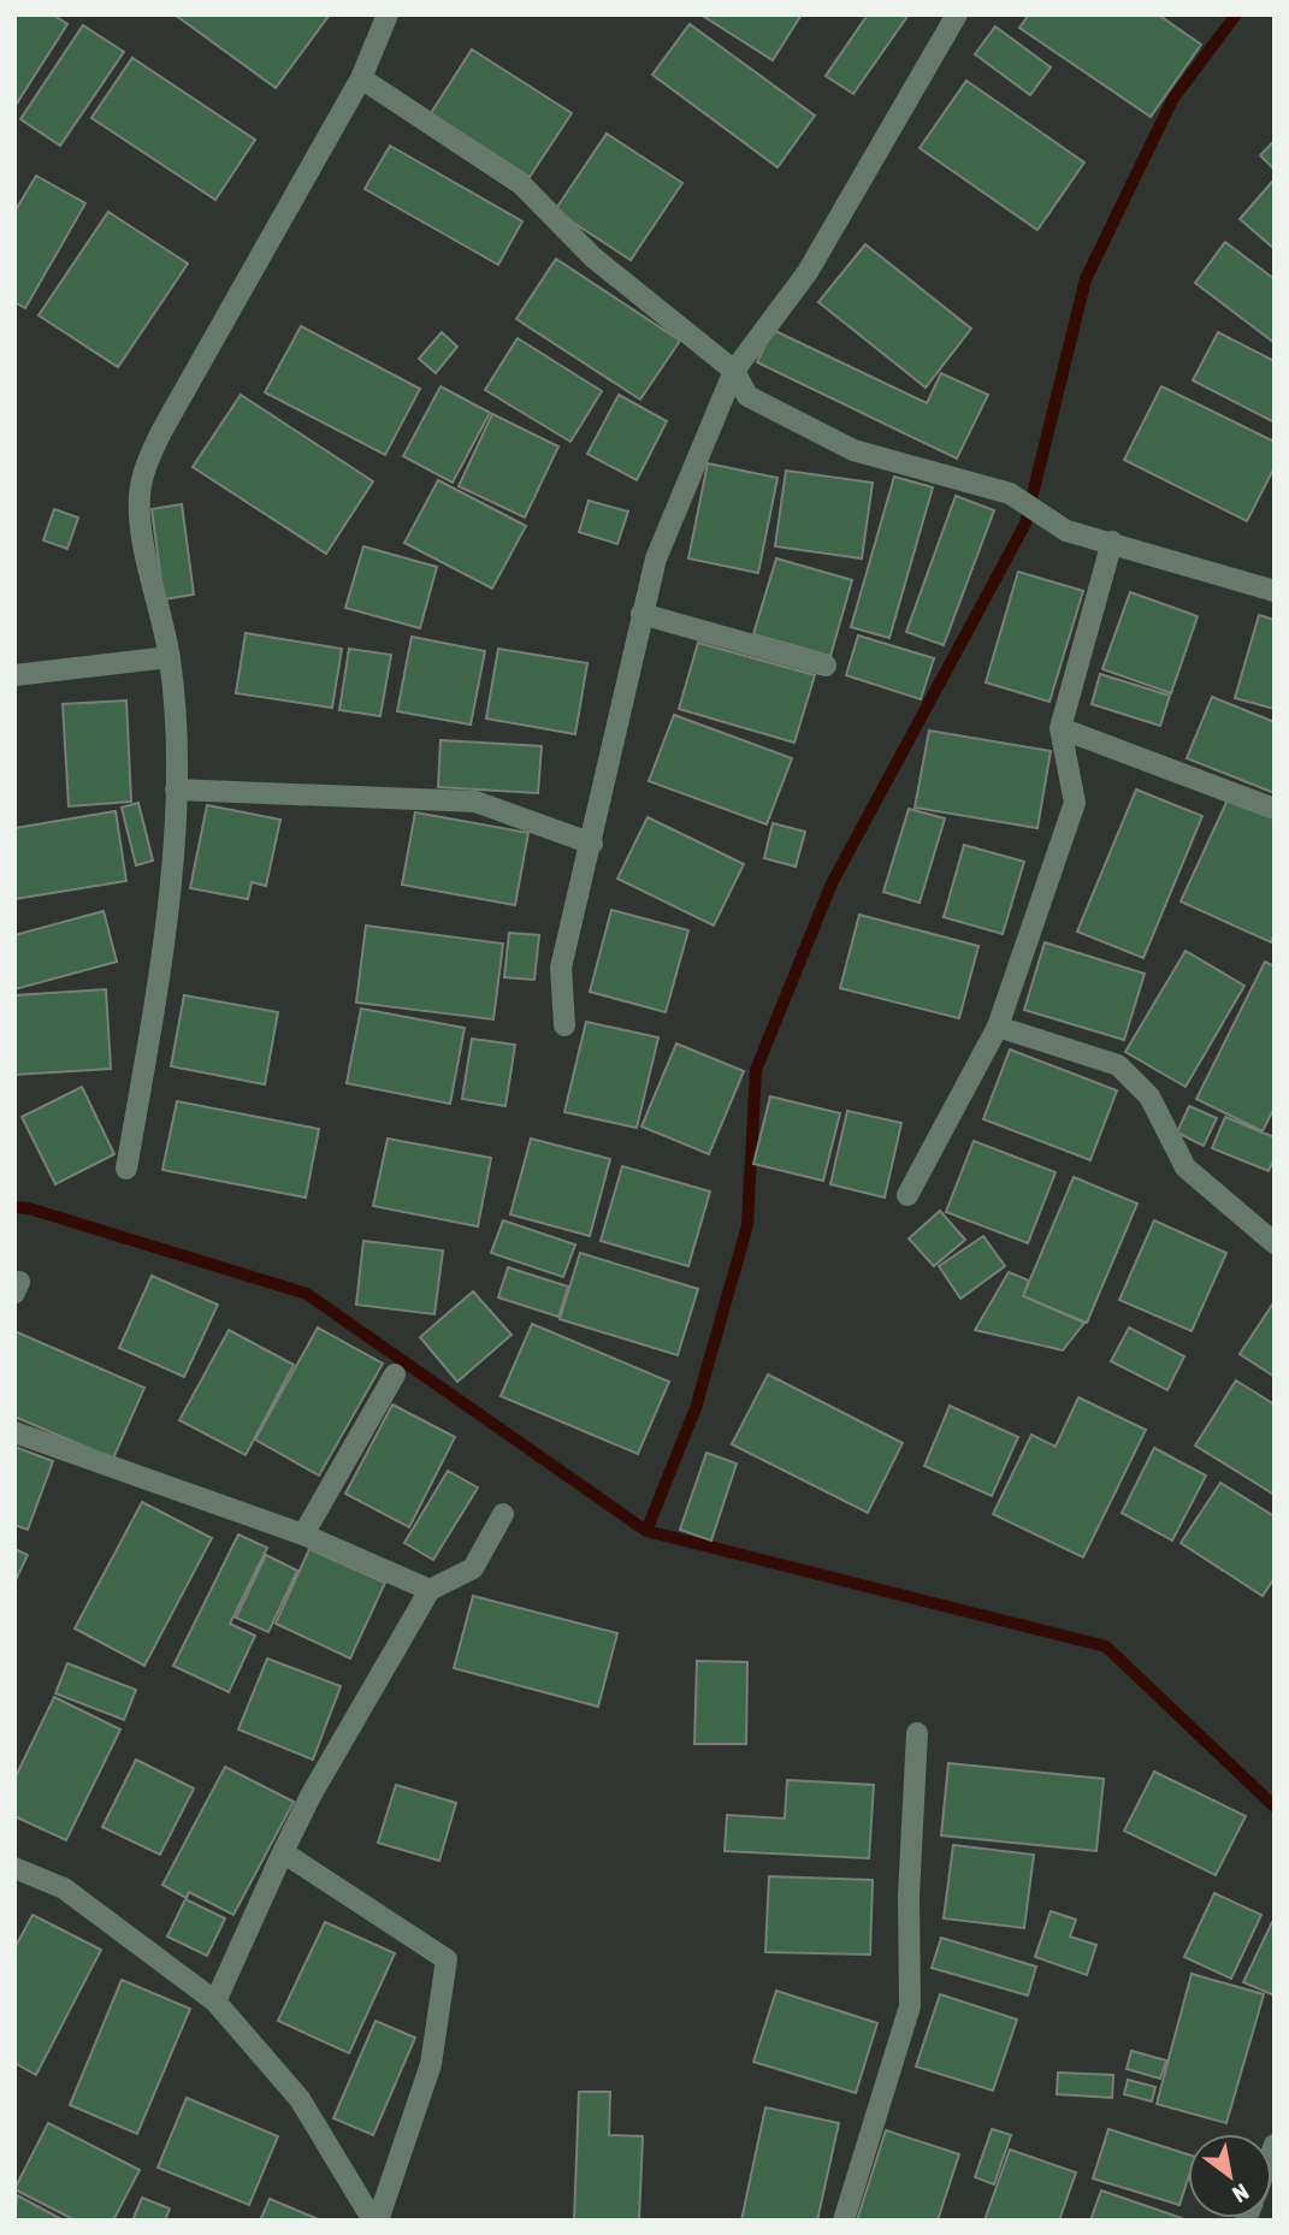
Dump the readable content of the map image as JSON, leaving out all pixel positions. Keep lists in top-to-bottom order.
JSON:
{
  "north": "bottom right"
}
